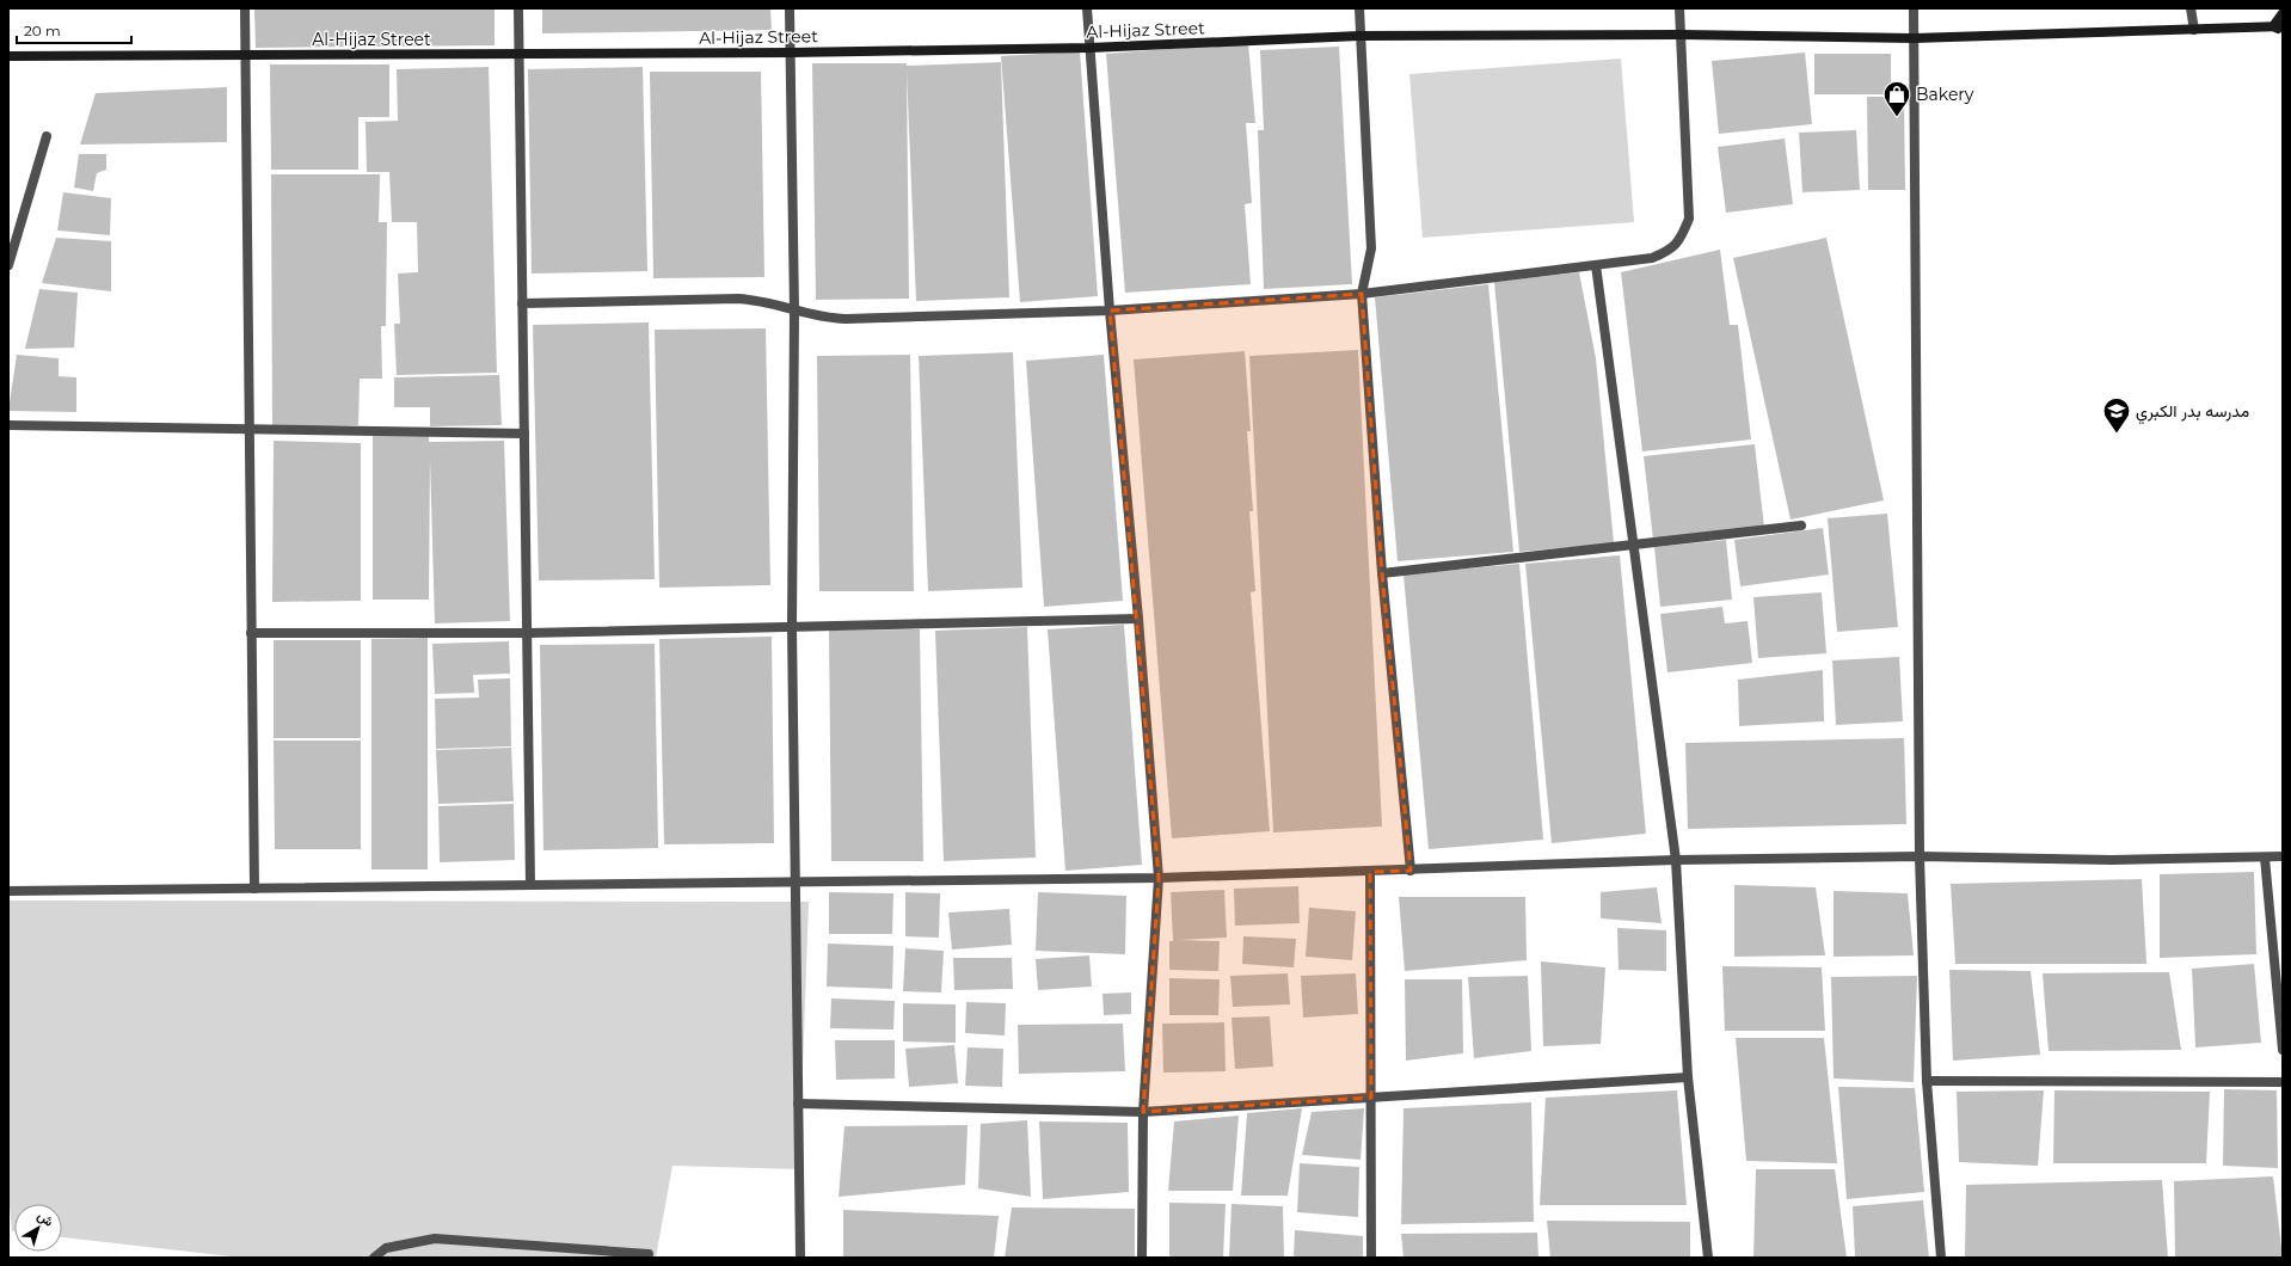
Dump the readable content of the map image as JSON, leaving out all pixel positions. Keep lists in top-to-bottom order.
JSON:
{
  "streets": {
    "main road": ["Al-Hijaz Street"]
  },
  "places": {
    "shop": ["Bakery"],
    "school or university": ["مدرسه بدر الكبري"]
  },
  "scale_bar": "20 m",
  "north": "top right"
}
